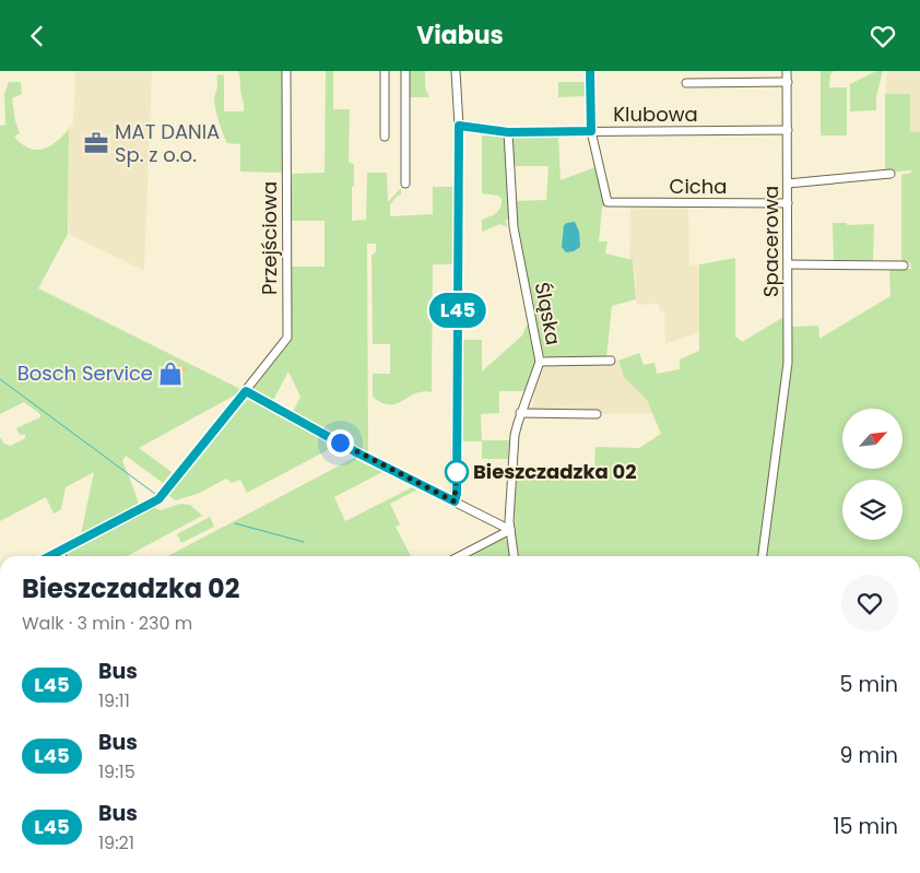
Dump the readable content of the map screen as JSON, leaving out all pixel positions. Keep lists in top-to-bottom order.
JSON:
{
  "streets": {
    "street": [
      "Klubowa",
      "Cicha",
      "Przejściowa",
      "Spacerowa",
      "Śląska"
    ]
  },
  "crossings": [
    ["Klubowa", "Cicha"],
    ["Klubowa", "Spacerowa"],
    ["Klubowa", "Śląska"],
    ["Cicha", "Spacerowa"]
  ],
  "places": {
    "office": ["MAT DANIA Sp. z o.o."],
    "shop": ["Bosch Service"],
    "other": ["Bieszczadzka 02"]
  },
  "lines": ["bus line L45"],
  "north": "top right",
  "page": {
    "header": "Viabus",
    "on_map": "L45",
    "heading": ["Bieszczadzka 02", "Walk · 3 min · 230 m"],
    "list": [
      {
        "mark": "L45",
        "name": "Bus",
        "note": "19:11",
        "value": "5 min"
      },
      {
        "mark": "L45",
        "name": "Bus",
        "note": "19:15",
        "value": "9 min"
      },
      {
        "mark": "L45",
        "name": "Bus",
        "note": "19:21",
        "value": "15 min"
      }
    ]
  }
}
